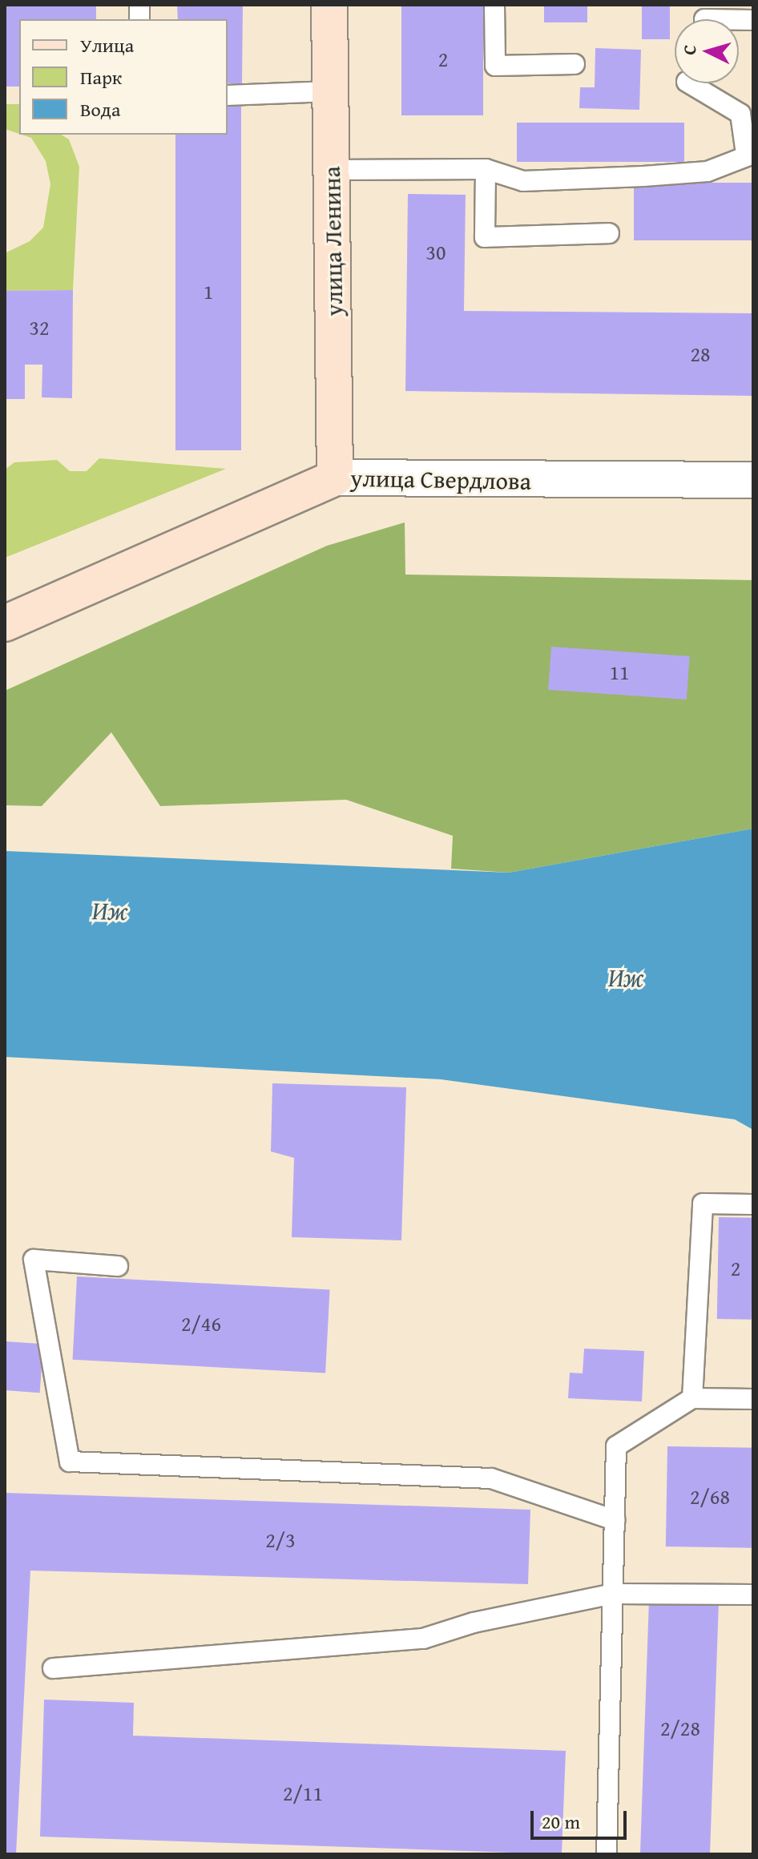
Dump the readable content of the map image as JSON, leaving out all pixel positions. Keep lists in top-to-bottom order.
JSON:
{
  "streets": {
    "main road": ["улица Ленина", "улица Свердлова"]
  },
  "crossings": [
    ["улица Ленина", "улица Свердлова"]
  ],
  "water": ["Иж"],
  "house_numbers": [
    "2",
    "30",
    "1",
    "32",
    "28",
    "11",
    "2",
    "2/46",
    "2/68",
    "2/3",
    "2/28",
    "2/11"
  ],
  "legend": ["Улица", "Парк", "Вода"],
  "scale_bar": "20 m",
  "north": "left"
}
